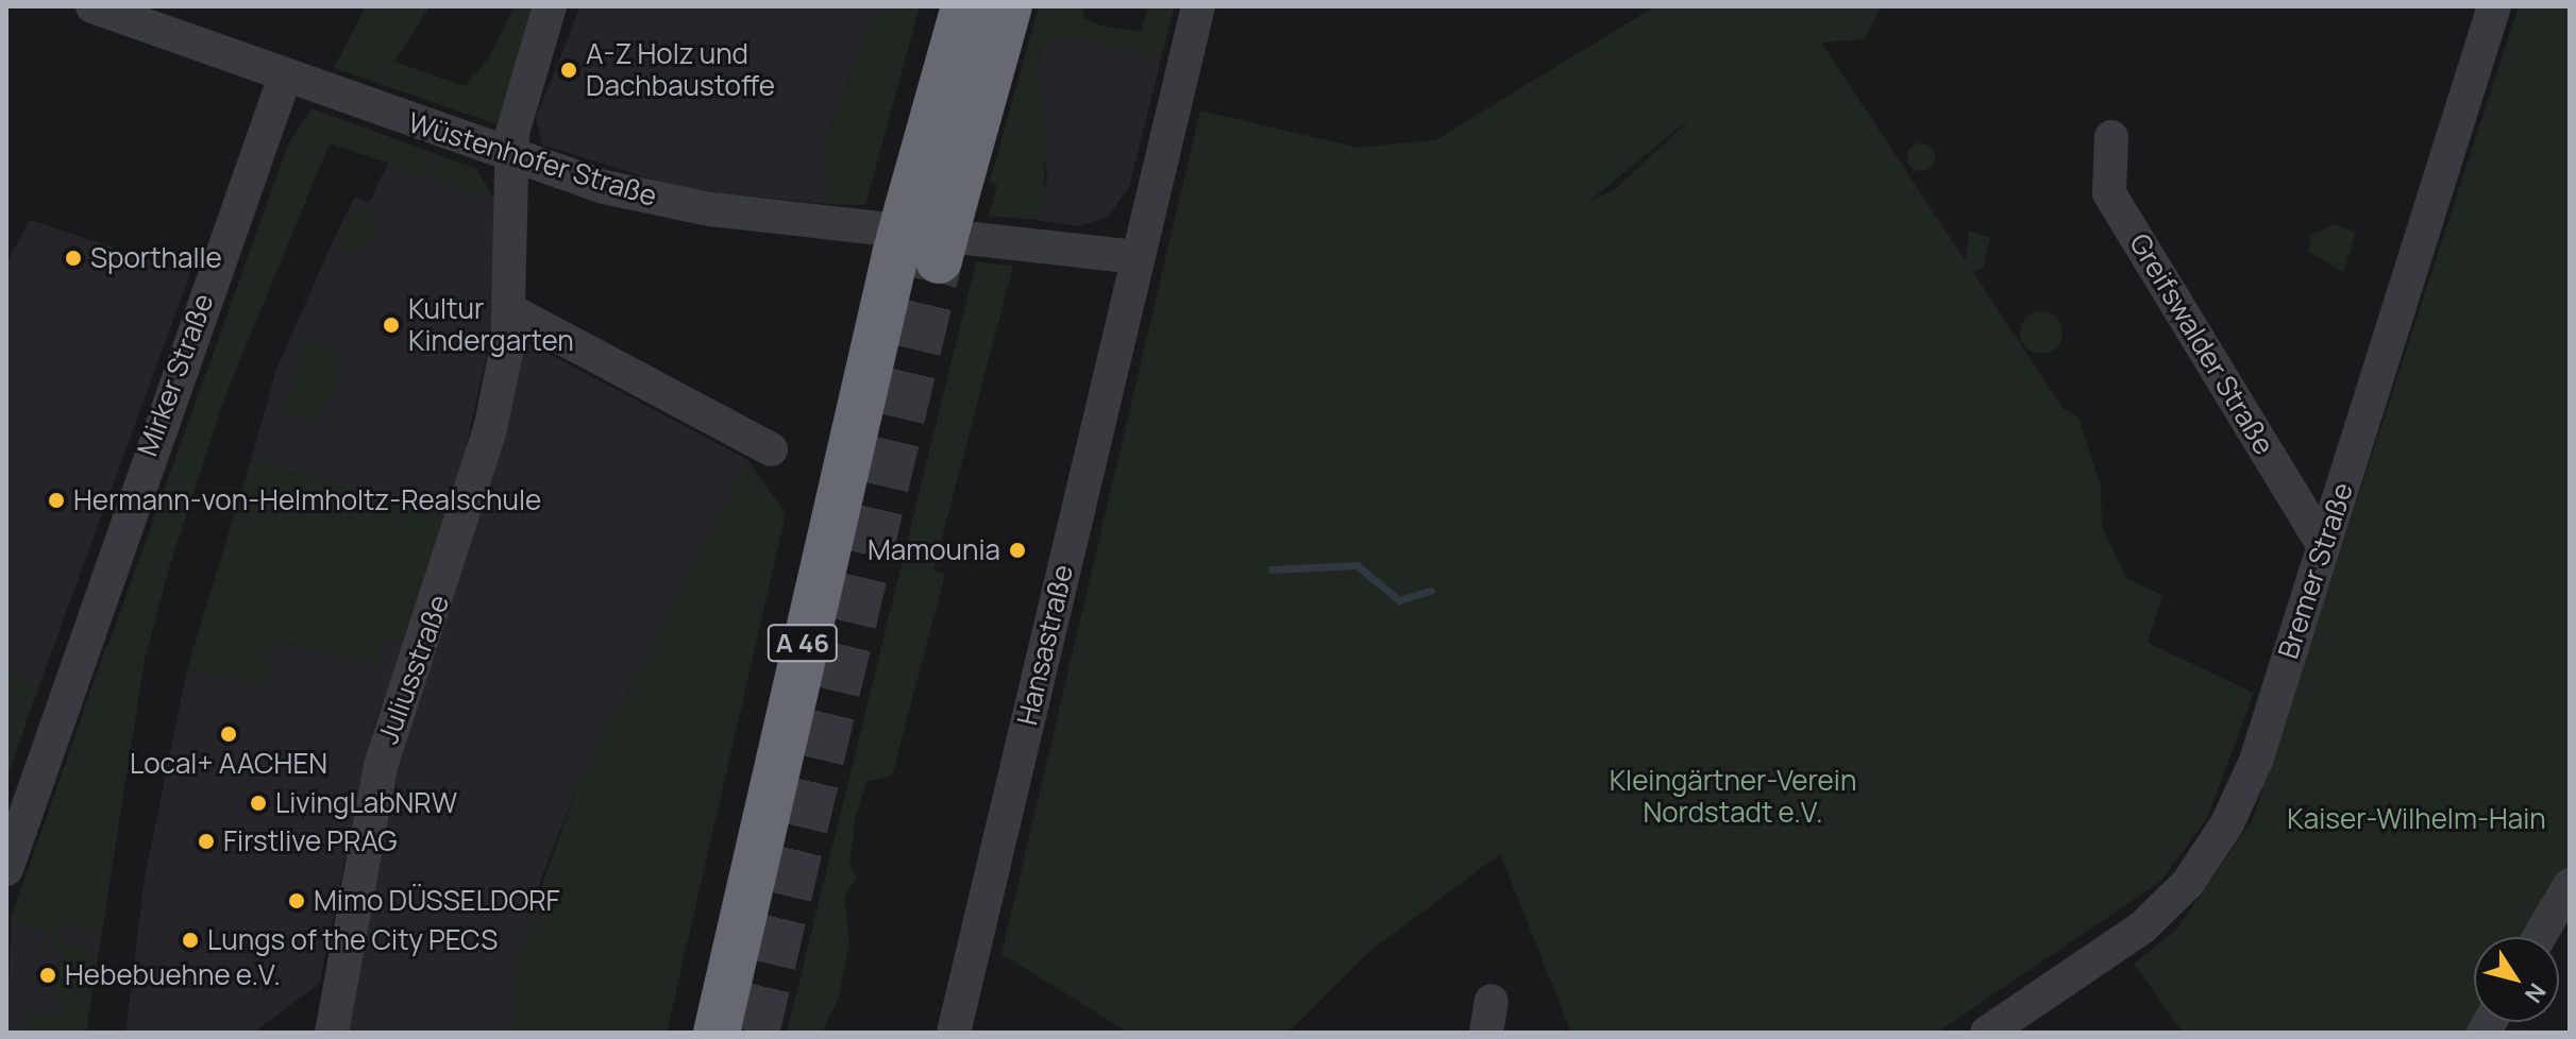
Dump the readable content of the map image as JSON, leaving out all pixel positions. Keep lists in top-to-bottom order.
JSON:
{
  "streets": {
    "highway": ["A 46"],
    "street": [
      "Wüstenhofer Straße",
      "Greifswalder Straße",
      "Mirker Straße",
      "Bremer Straße",
      "Hansastraße",
      "Juliusstraße"
    ]
  },
  "crossings": [
    ["Wüstenhofer Straße", "Mirker Straße"],
    ["Wüstenhofer Straße", "Hansastraße"],
    ["Wüstenhofer Straße", "Juliusstraße"],
    ["Greifswalder Straße", "Bremer Straße"]
  ],
  "parks": ["Kleingärtner-Verein Nordstadt e.V.", "Kaiser-Wilhelm-Hain"],
  "places": [
    "A-Z Holz und Dachbaustoffe",
    "Sporthalle",
    "Kultur Kindergarten",
    "Hermann-von-Helmholtz-Realschule",
    "Mamounia",
    "Local+ AACHEN",
    "LivingLabNRW",
    "Firstlive PRAG",
    "Mimo DÜSSELDORF",
    "Lungs of the City PECS",
    "Hebebuehne e.V."
  ],
  "north": "bottom right"
}
